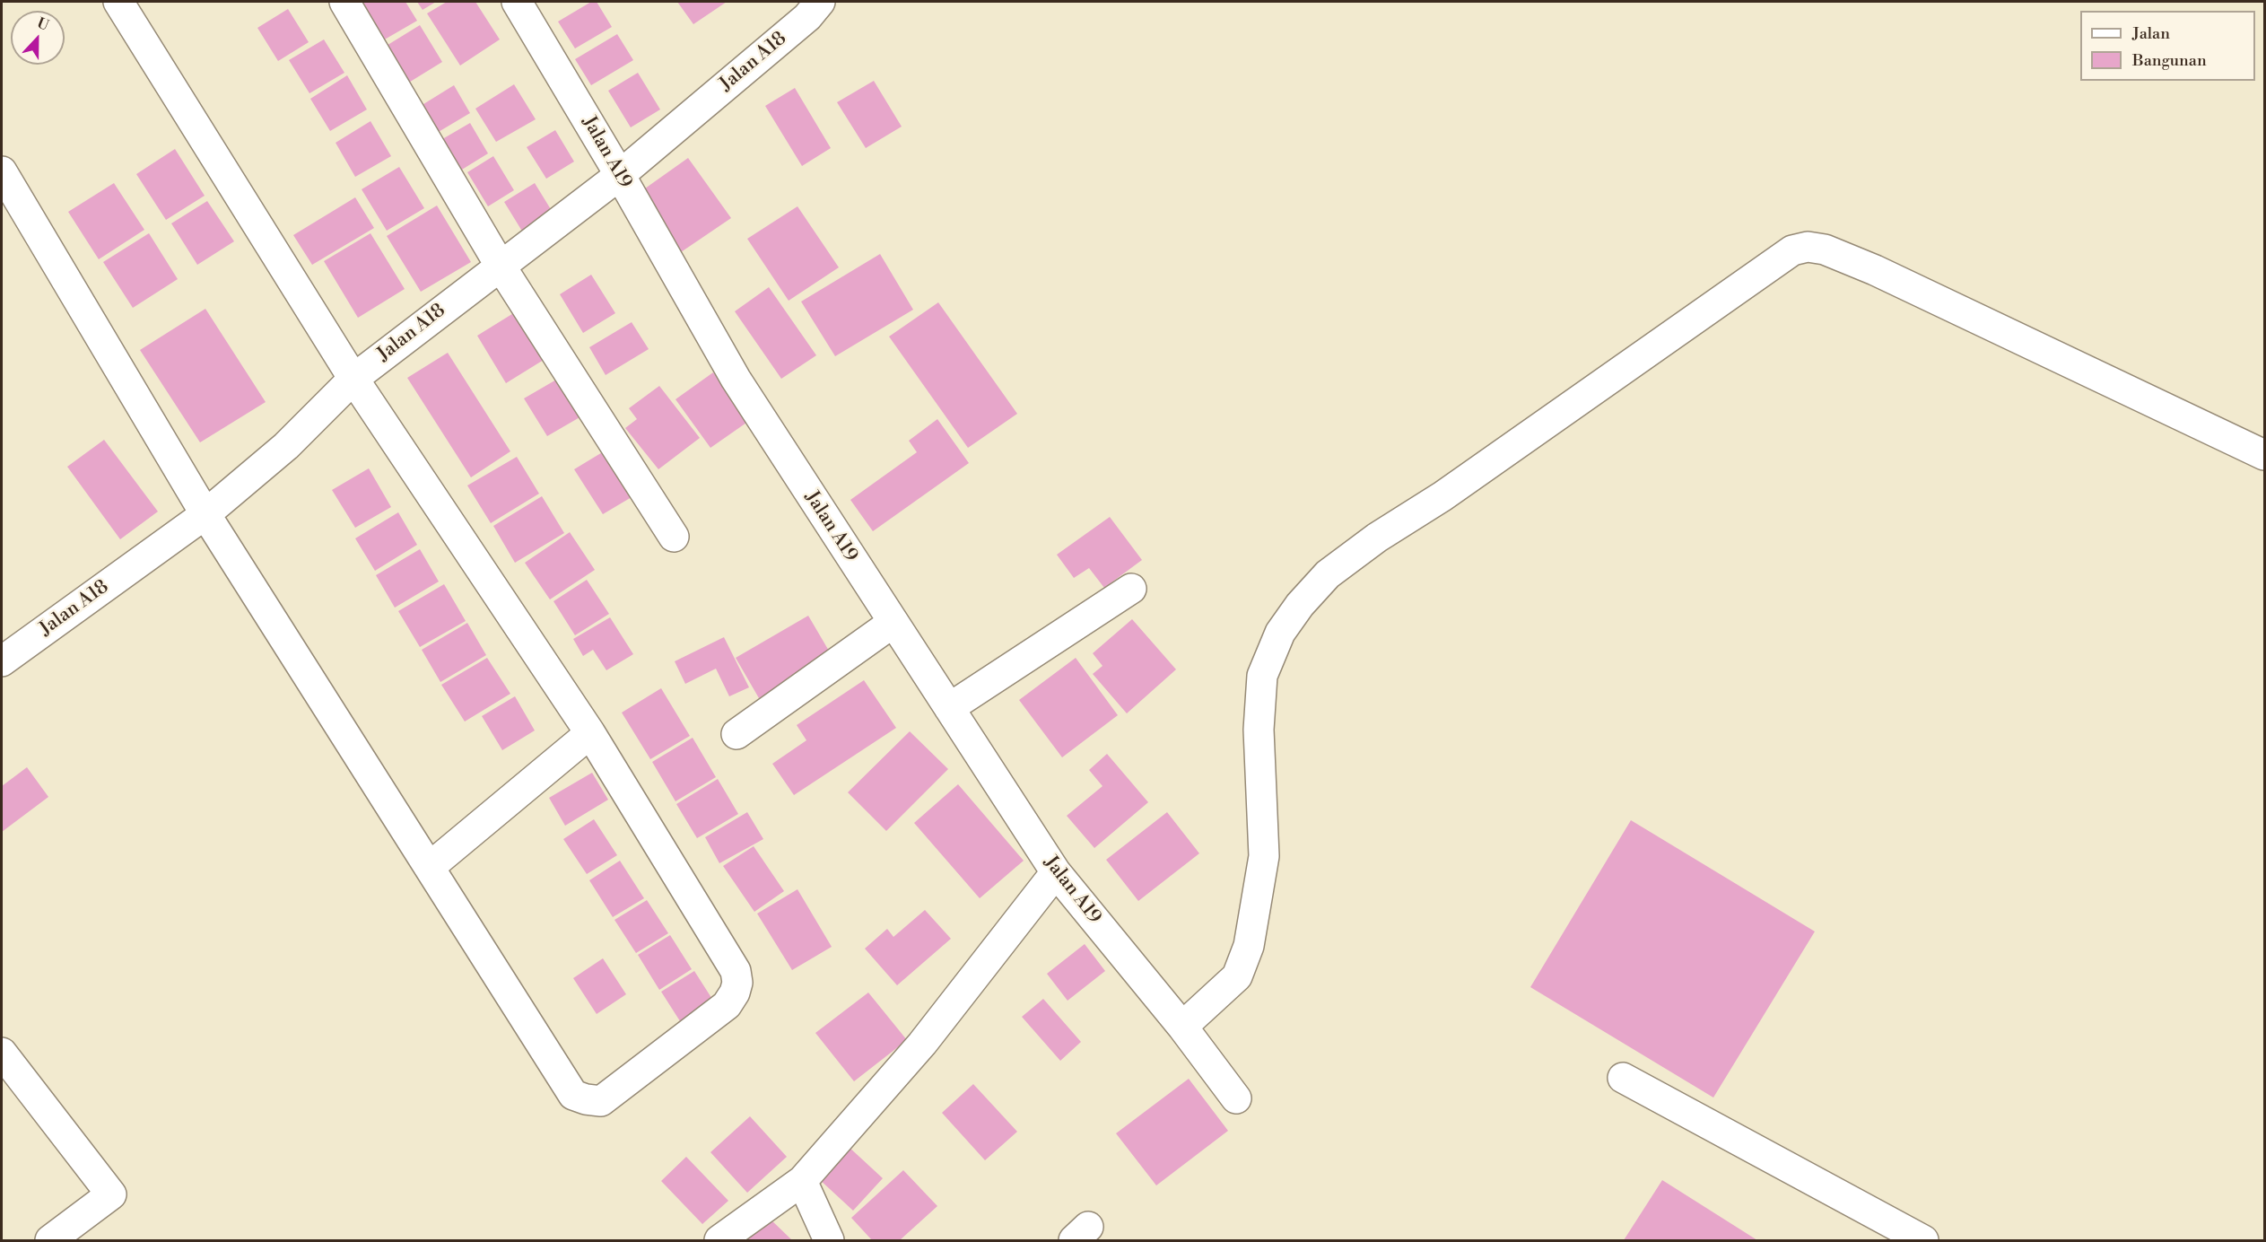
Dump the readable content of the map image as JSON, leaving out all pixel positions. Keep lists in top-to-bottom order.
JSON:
{
  "streets": {
    "street": ["Jalan A18", "Jalan A19"]
  },
  "crossings": [
    ["Jalan A18", "Jalan A19"]
  ],
  "legend": ["Jalan", "Bangunan"],
  "north": "top"
}
